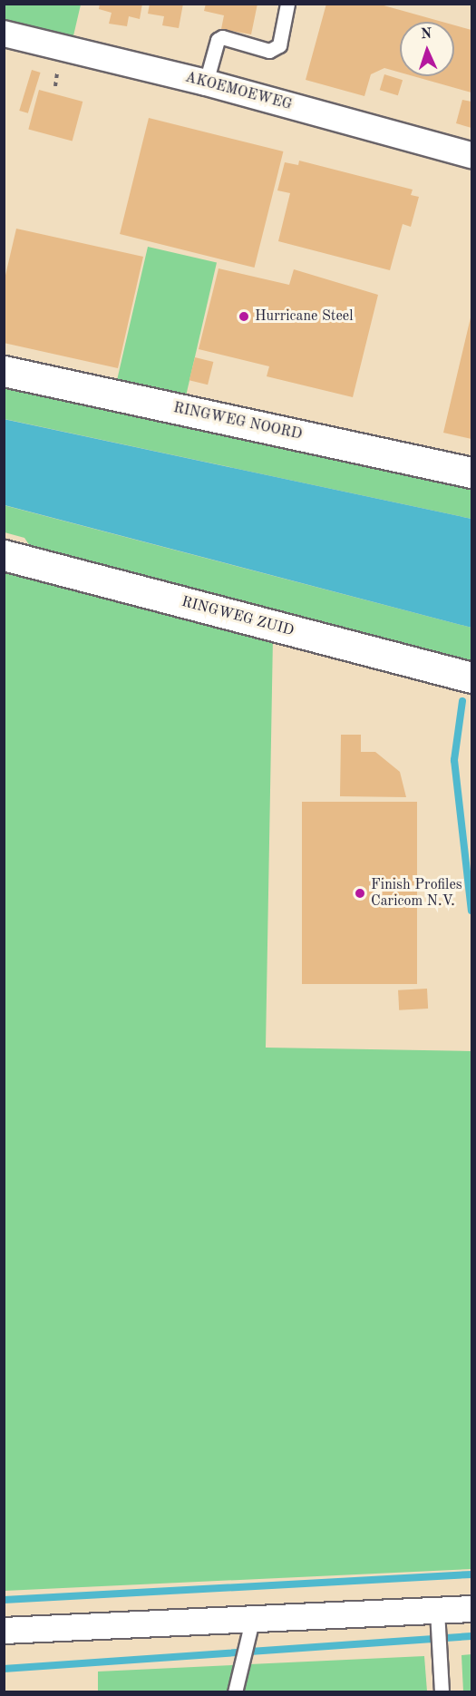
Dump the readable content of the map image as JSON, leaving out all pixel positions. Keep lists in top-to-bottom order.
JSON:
{
  "streets": {
    "street": ["AKOEMOEWEG", "RINGWEG NOORD", "RINGWEG ZUID"]
  },
  "places": ["Hurricane Steel", "Finish Profiles Caricom N.V."],
  "north": "top"
}
